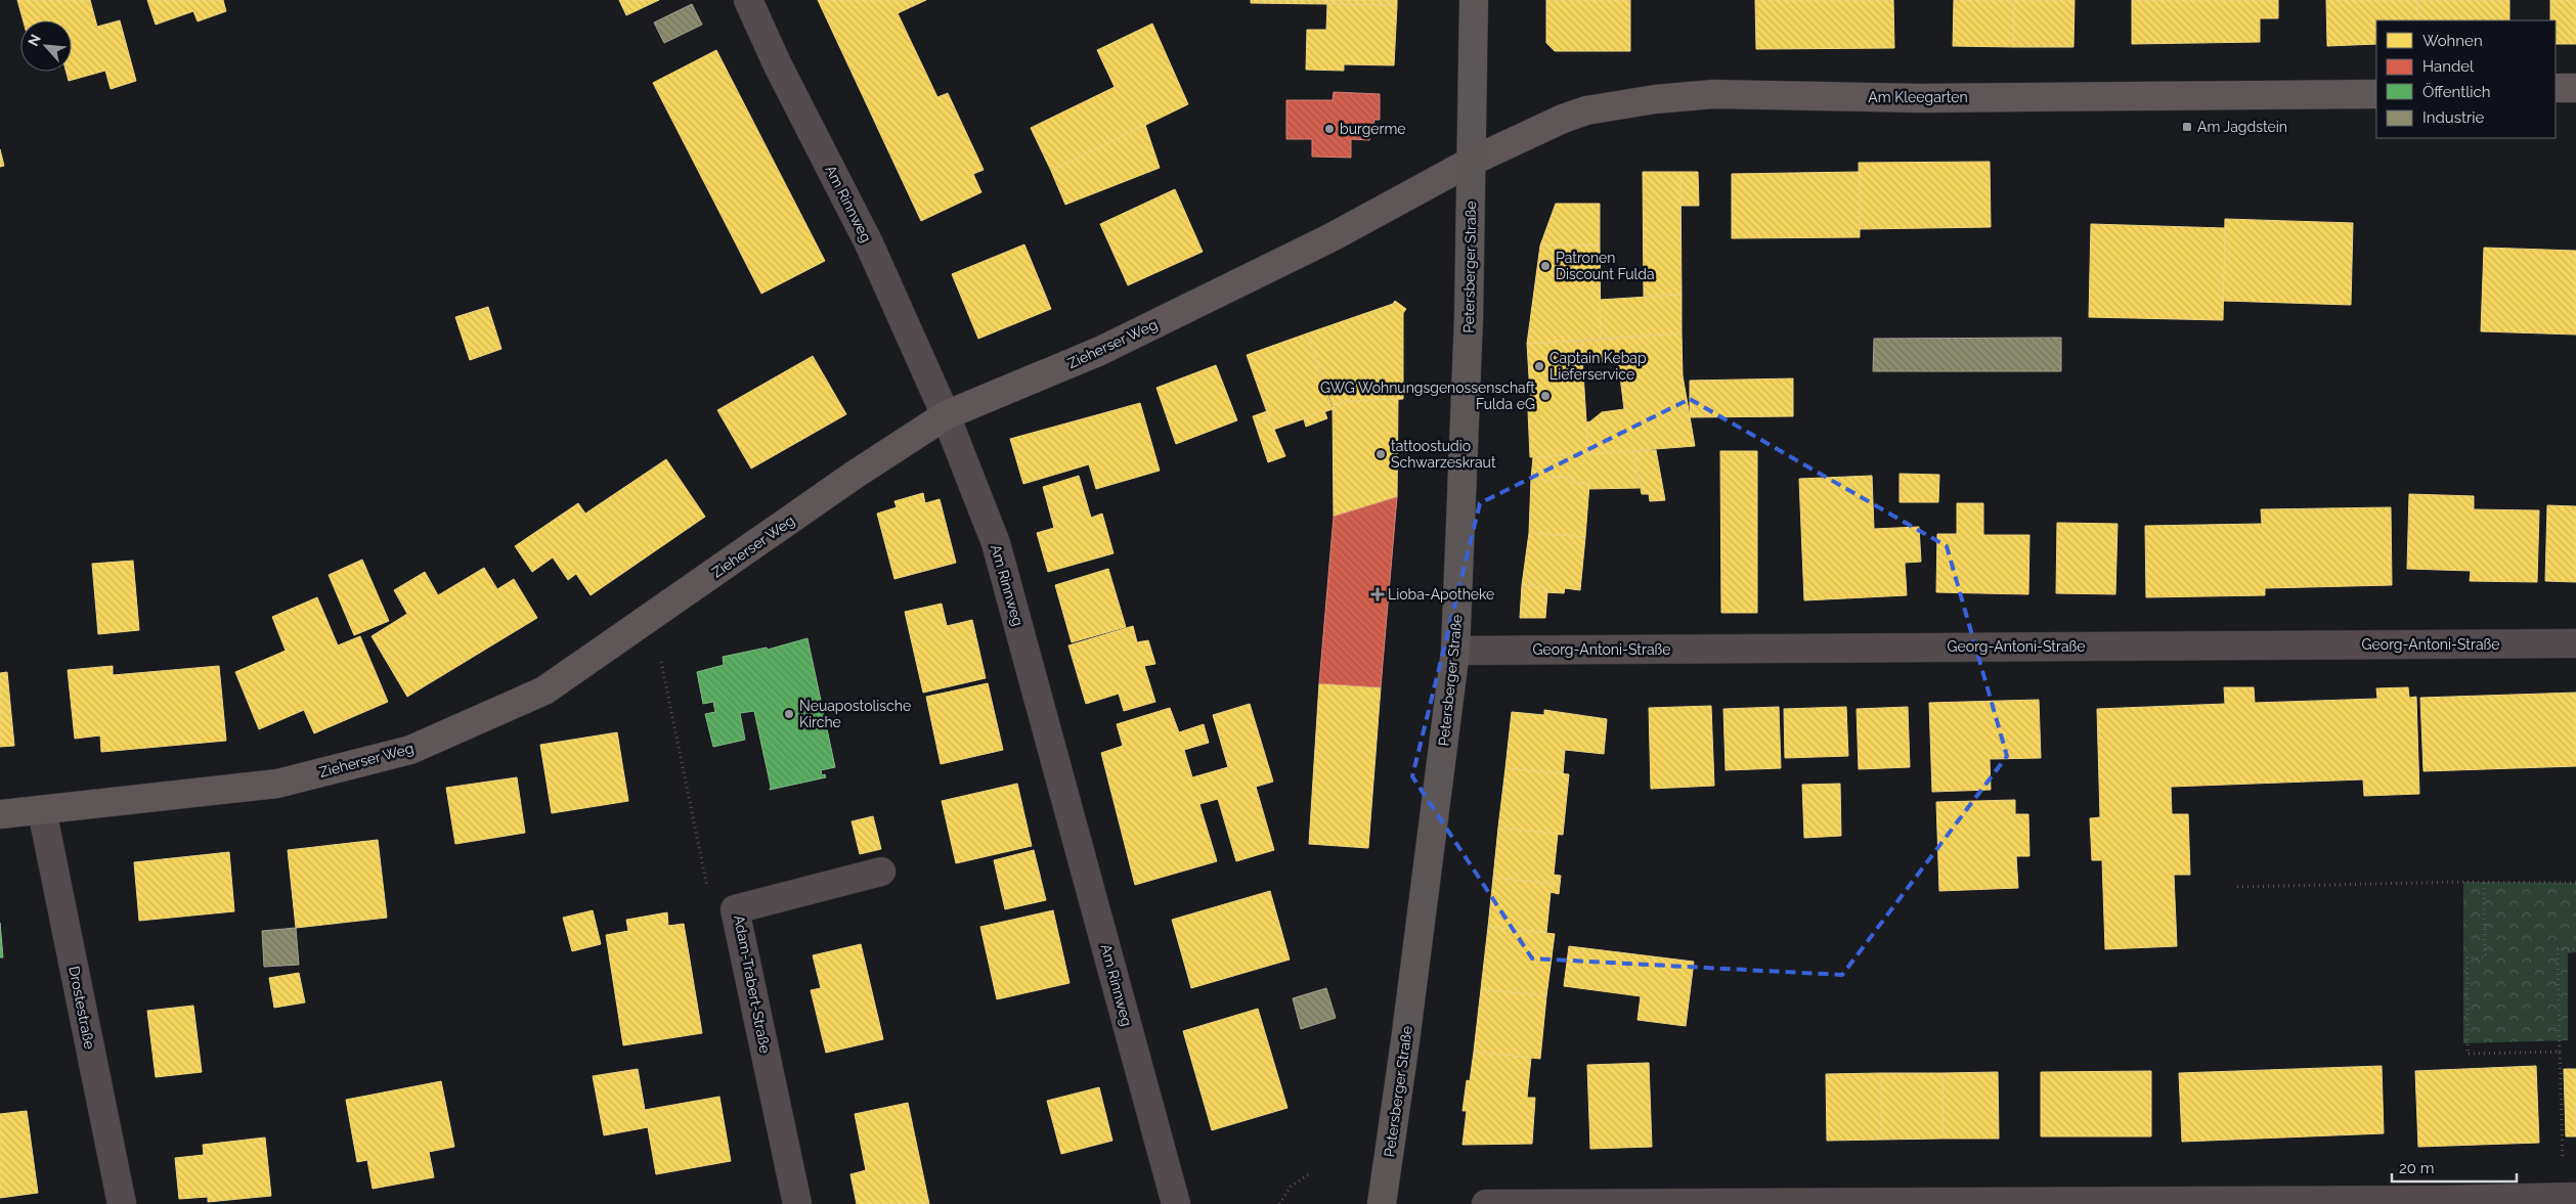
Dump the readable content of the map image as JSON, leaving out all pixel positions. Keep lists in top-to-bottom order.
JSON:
{
  "streets": {
    "main road": ["Petersberger Straße"],
    "street": [
      "Am Kleegarten",
      "Am Rinnweg",
      "Zieherser Weg",
      "Georg-Antoni-Straße",
      "Adam-Trabert-Straße",
      "Drostestraße"
    ]
  },
  "crossings": [
    ["Am Kleegarten", "Petersberger Straße"],
    ["Am Kleegarten", "Zieherser Weg"],
    ["Am Rinnweg", "Zieherser Weg"],
    ["Petersberger Straße", "Zieherser Weg"],
    ["Petersberger Straße", "Georg-Antoni-Straße"],
    ["Zieherser Weg", "Drostestraße"]
  ],
  "places": {
    "transit": ["Am Jagdstein"],
    "other": [
      "burgerme",
      "Patronen Discount Fulda",
      "Captain Kebap Lieferservice",
      "GWG Wohnungsgenossenschaft Fulda eG",
      "tattoostudio Schwarzeskraut",
      "Neuapostolische Kirche"
    ],
    "health": ["Lioba-Apotheke"]
  },
  "legend": [
    "Wohnen",
    "Handel",
    "Öffentlich",
    "Industrie"
  ],
  "scale_bar": "20 m",
  "north": "top left"
}
